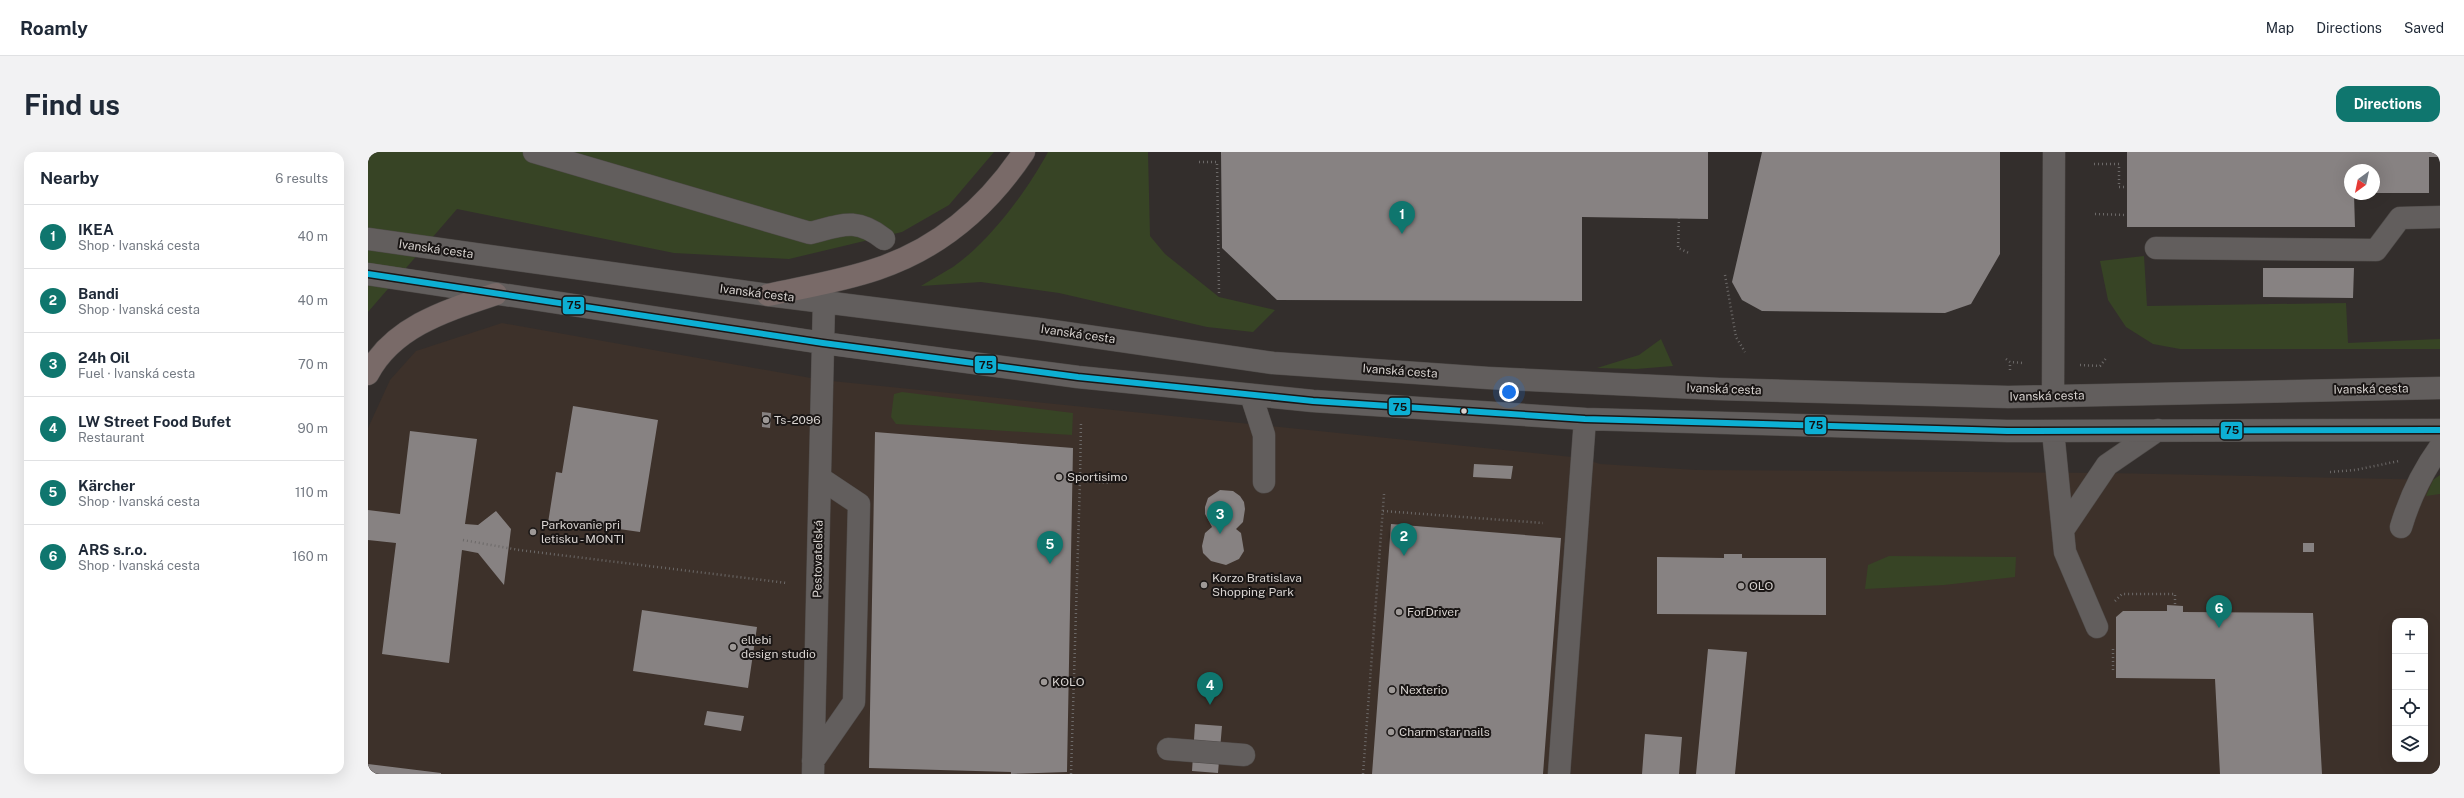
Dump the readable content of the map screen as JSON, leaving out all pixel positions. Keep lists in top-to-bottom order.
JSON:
{
  "streets": {
    "street": ["Ivanská cesta", "Pestovateľská"]
  },
  "crossings": [
    ["Ivanská cesta", "Pestovateľská"]
  ],
  "places": [
    "Ts-2096",
    "Sportisimo",
    "Parkovanie pri letisku - MONTI",
    "Korzo Bratislava Shopping Park",
    "OLO",
    "ForDriver",
    "ellebi design studio",
    "KOLO",
    "Nexterio",
    "Charm star nails"
  ],
  "lines": ["transit line 75"],
  "north": "bottom left",
  "page": {
    "header": "Roamly",
    "nav": ["Map", "Directions", "Saved"],
    "buttons": "Directions",
    "title": "Find us",
    "heading": ["Nearby", "6 results"],
    "pins": [
      "1",
      "3",
      "2",
      "5",
      "6",
      "4"
    ],
    "list": [
      {
        "mark": "1",
        "name": "IKEA",
        "note": "Shop · Ivanská cesta",
        "value": "40 m"
      },
      {
        "mark": "2",
        "name": "Bandi",
        "note": "Shop · Ivanská cesta",
        "value": "40 m"
      },
      {
        "mark": "3",
        "name": "24h Oil",
        "note": "Fuel · Ivanská cesta",
        "value": "70 m"
      },
      {
        "mark": "4",
        "name": "LW Street Food Bufet",
        "note": "Restaurant",
        "value": "90 m"
      },
      {
        "mark": "5",
        "name": "Kärcher",
        "note": "Shop · Ivanská cesta",
        "value": "110 m"
      },
      {
        "mark": "6",
        "name": "ARS s.r.o.",
        "note": "Shop · Ivanská cesta",
        "value": "160 m"
      }
    ],
    "map_buttons": ["+", "−"]
  }
}
